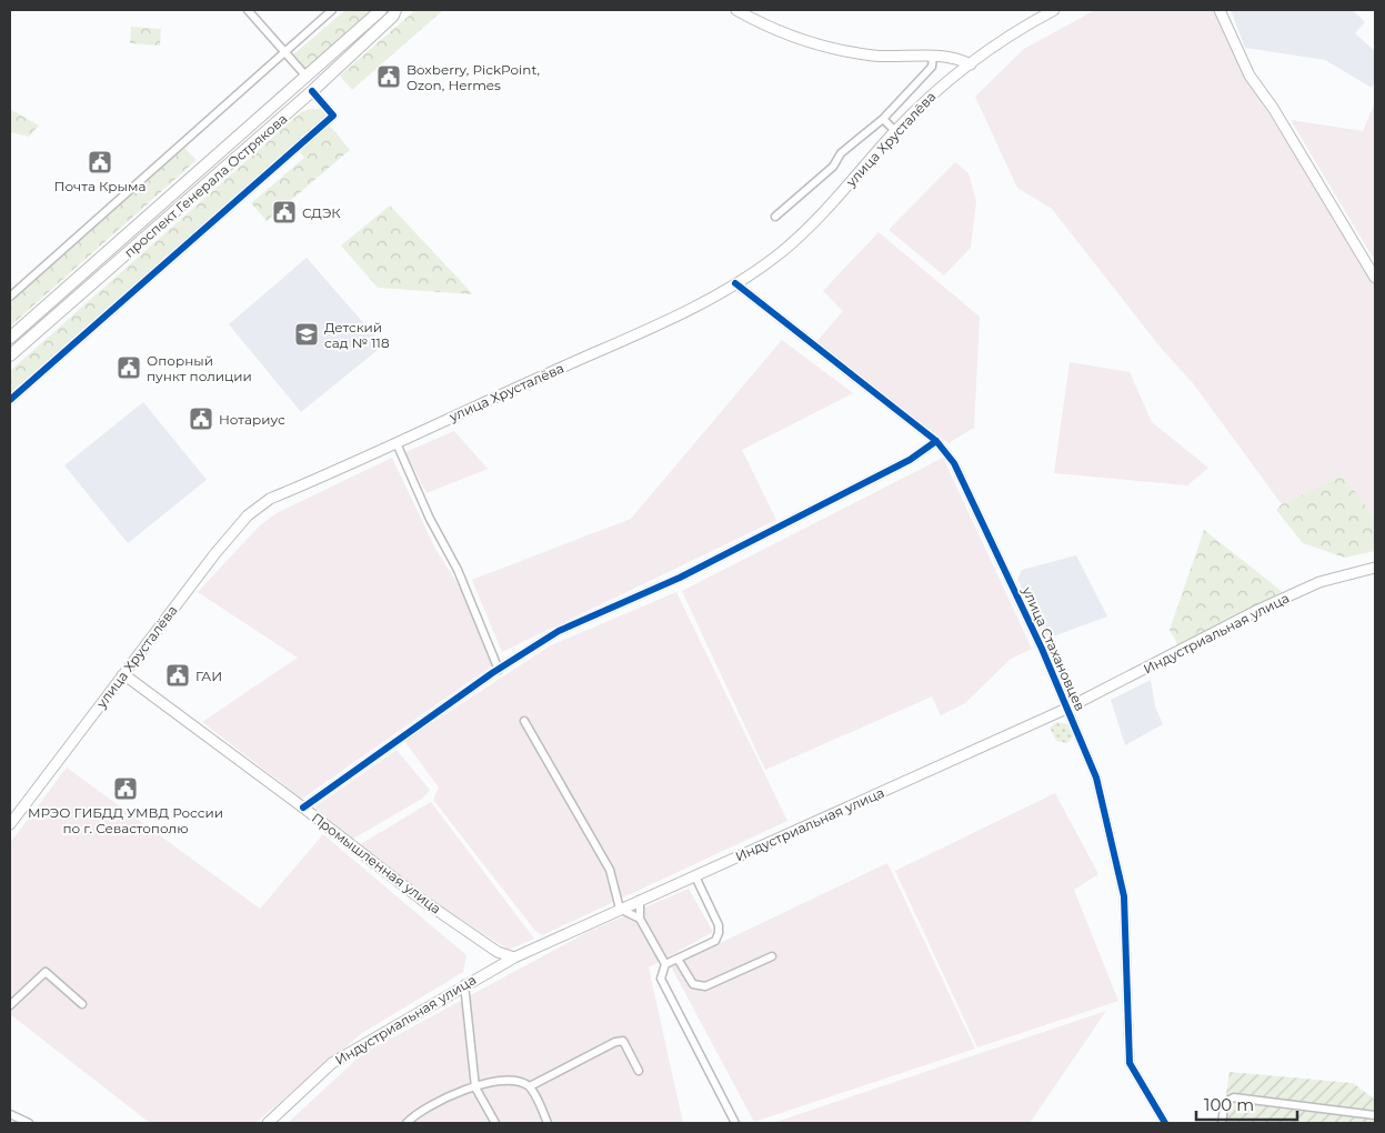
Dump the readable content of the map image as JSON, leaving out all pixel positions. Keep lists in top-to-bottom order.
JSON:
{
  "streets": {
    "main road": [
      "улица Хрусталёва",
      "проспект Генерала Острякова",
      "Индустриальная улица",
      "Промышленная улица"
    ],
    "street": ["улица Стахановцев"]
  },
  "crossings": [
    ["улица Хрусталёва", "улица Стахановцев"],
    ["улица Хрусталёва", "Промышленная улица"],
    ["Индустриальная улица", "улица Стахановцев"],
    ["Индустриальная улица", "Промышленная улица"]
  ],
  "places": {
    "public building": [
      "Boxberry, PickPoint, Ozon, Hermes",
      "Почта Крыма",
      "СДЭК",
      "Опорный пункт полиции",
      "Нотариус",
      "ГАИ",
      "МРЭО ГИБДД УМВД России по г. Севастополю"
    ],
    "school or university": ["Детский сад № 118"]
  },
  "scale_bar": "100 m"
}
